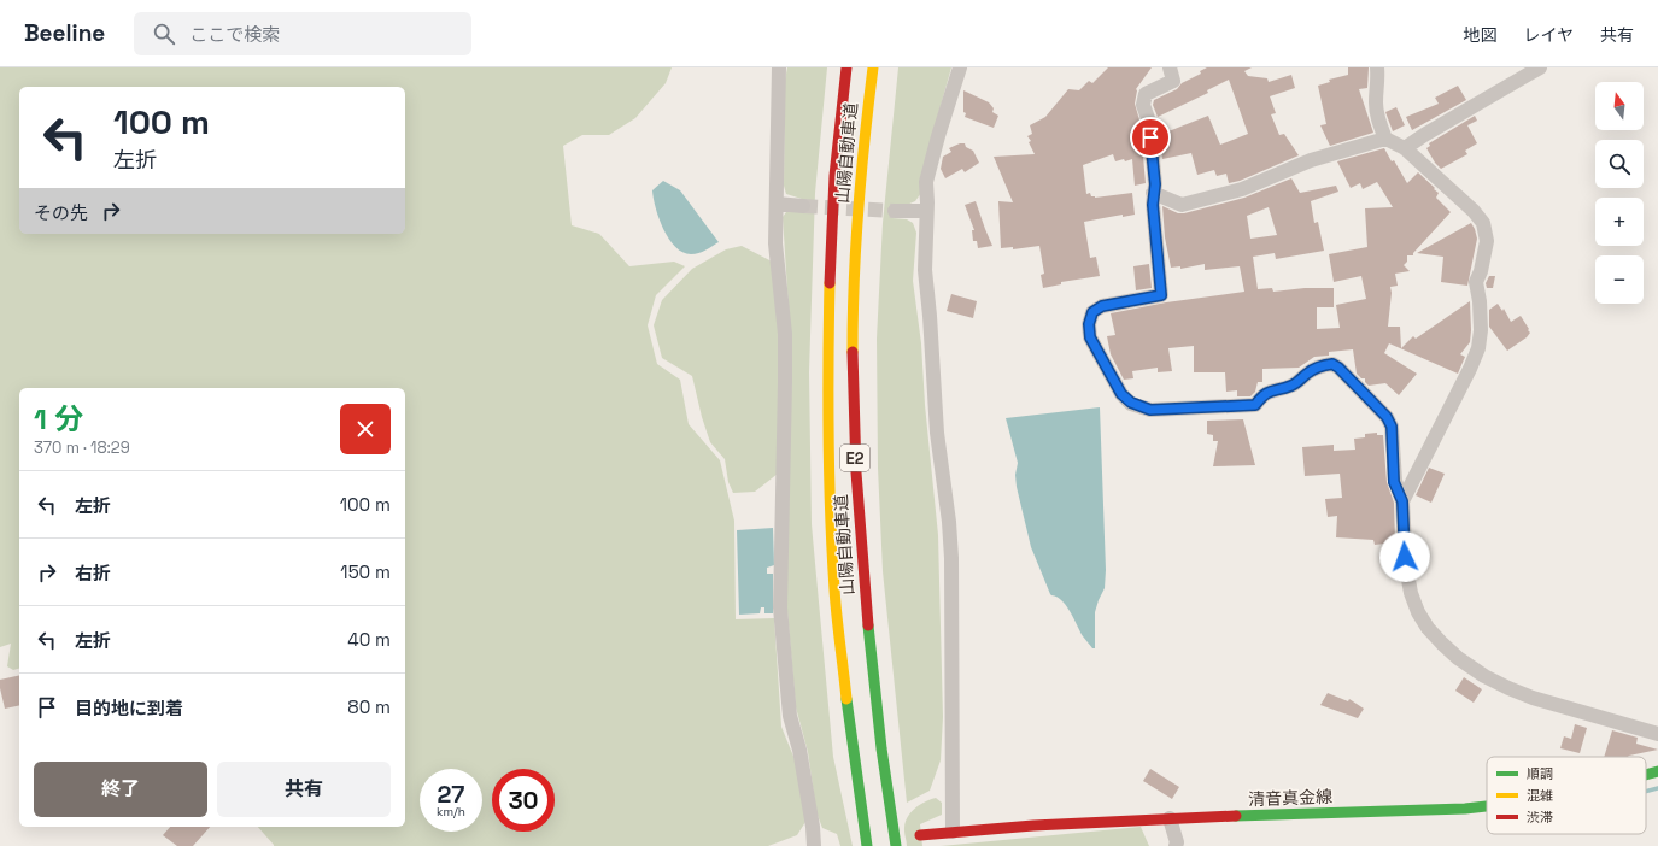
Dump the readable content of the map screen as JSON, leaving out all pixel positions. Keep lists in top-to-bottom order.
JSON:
{
  "streets": {
    "main road": ["山陽自動車道", "E2", "清音真金線"]
  },
  "legend": ["順調", "混雑", "渋滞"],
  "north": "top",
  "page": {
    "header": "Beeline",
    "search": "ここで検索",
    "nav": ["地図", "レイヤ", "共有"],
    "map_buttons": ["+", "−"],
    "turn": ["100 m", "左折"],
    "then": "その先",
    "heading": ["1 分", "370 m · 18:29"],
    "list": [
      {
        "name": "左折",
        "value": "100 m"
      },
      {
        "name": "右折",
        "value": "150 m"
      },
      {
        "name": "左折",
        "value": "40 m"
      },
      {
        "name": "目的地に到着",
        "value": "80 m"
      }
    ],
    "buttons": ["終了", "共有"],
    "speed": "27 km/h",
    "limit": "30"
  }
}
